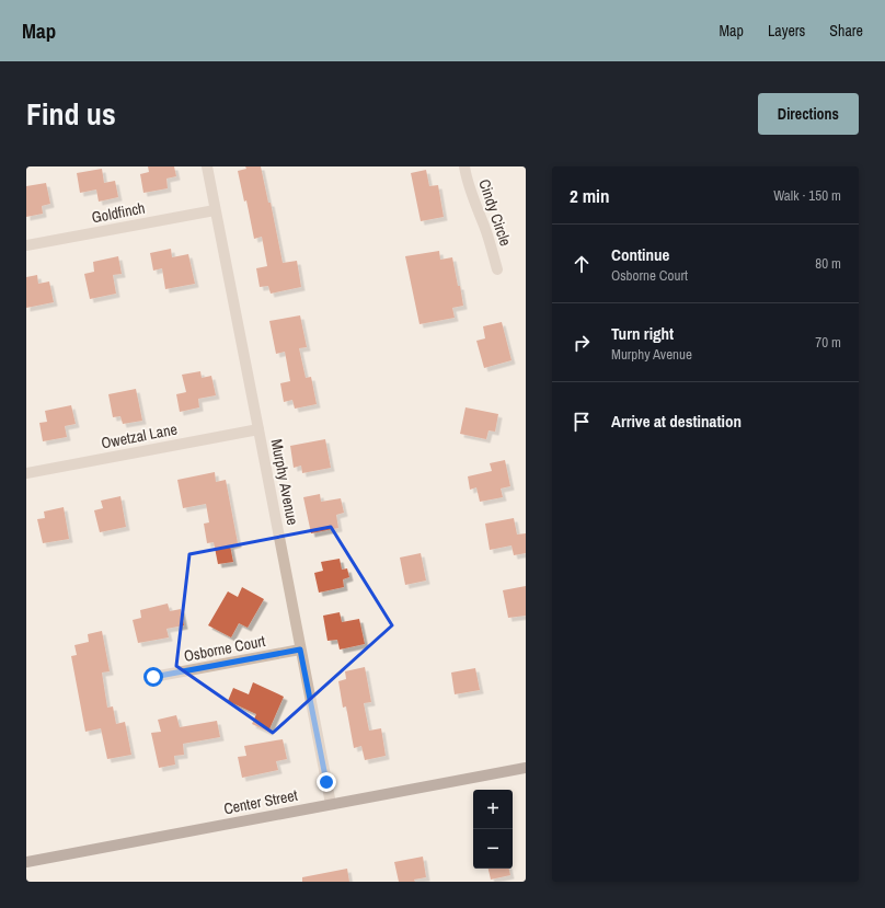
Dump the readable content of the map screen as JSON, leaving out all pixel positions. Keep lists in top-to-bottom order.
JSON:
{
  "streets": {
    "main road": ["Center Street"],
    "street": [
      "Goldfinch",
      "Cindy Circle",
      "Owetzal Lane",
      "Murphy Avenue",
      "Osborne Court"
    ]
  },
  "crossings": [
    ["Goldfinch", "Murphy Avenue"],
    ["Owetzal Lane", "Murphy Avenue"],
    ["Murphy Avenue", "Osborne Court"],
    ["Murphy Avenue", "Center Street"]
  ],
  "page": {
    "header": "Map",
    "nav": ["Map", "Layers", "Share"],
    "title": "Find us",
    "buttons": "Directions",
    "heading": ["2 min", "Walk · 150 m"],
    "list": [
      ["Continue", "Osborne Court", "80 m"],
      ["Turn right", "Murphy Avenue", "70 m"],
      "Arrive at destination"
    ],
    "map_buttons": ["+", "−"]
  }
}
